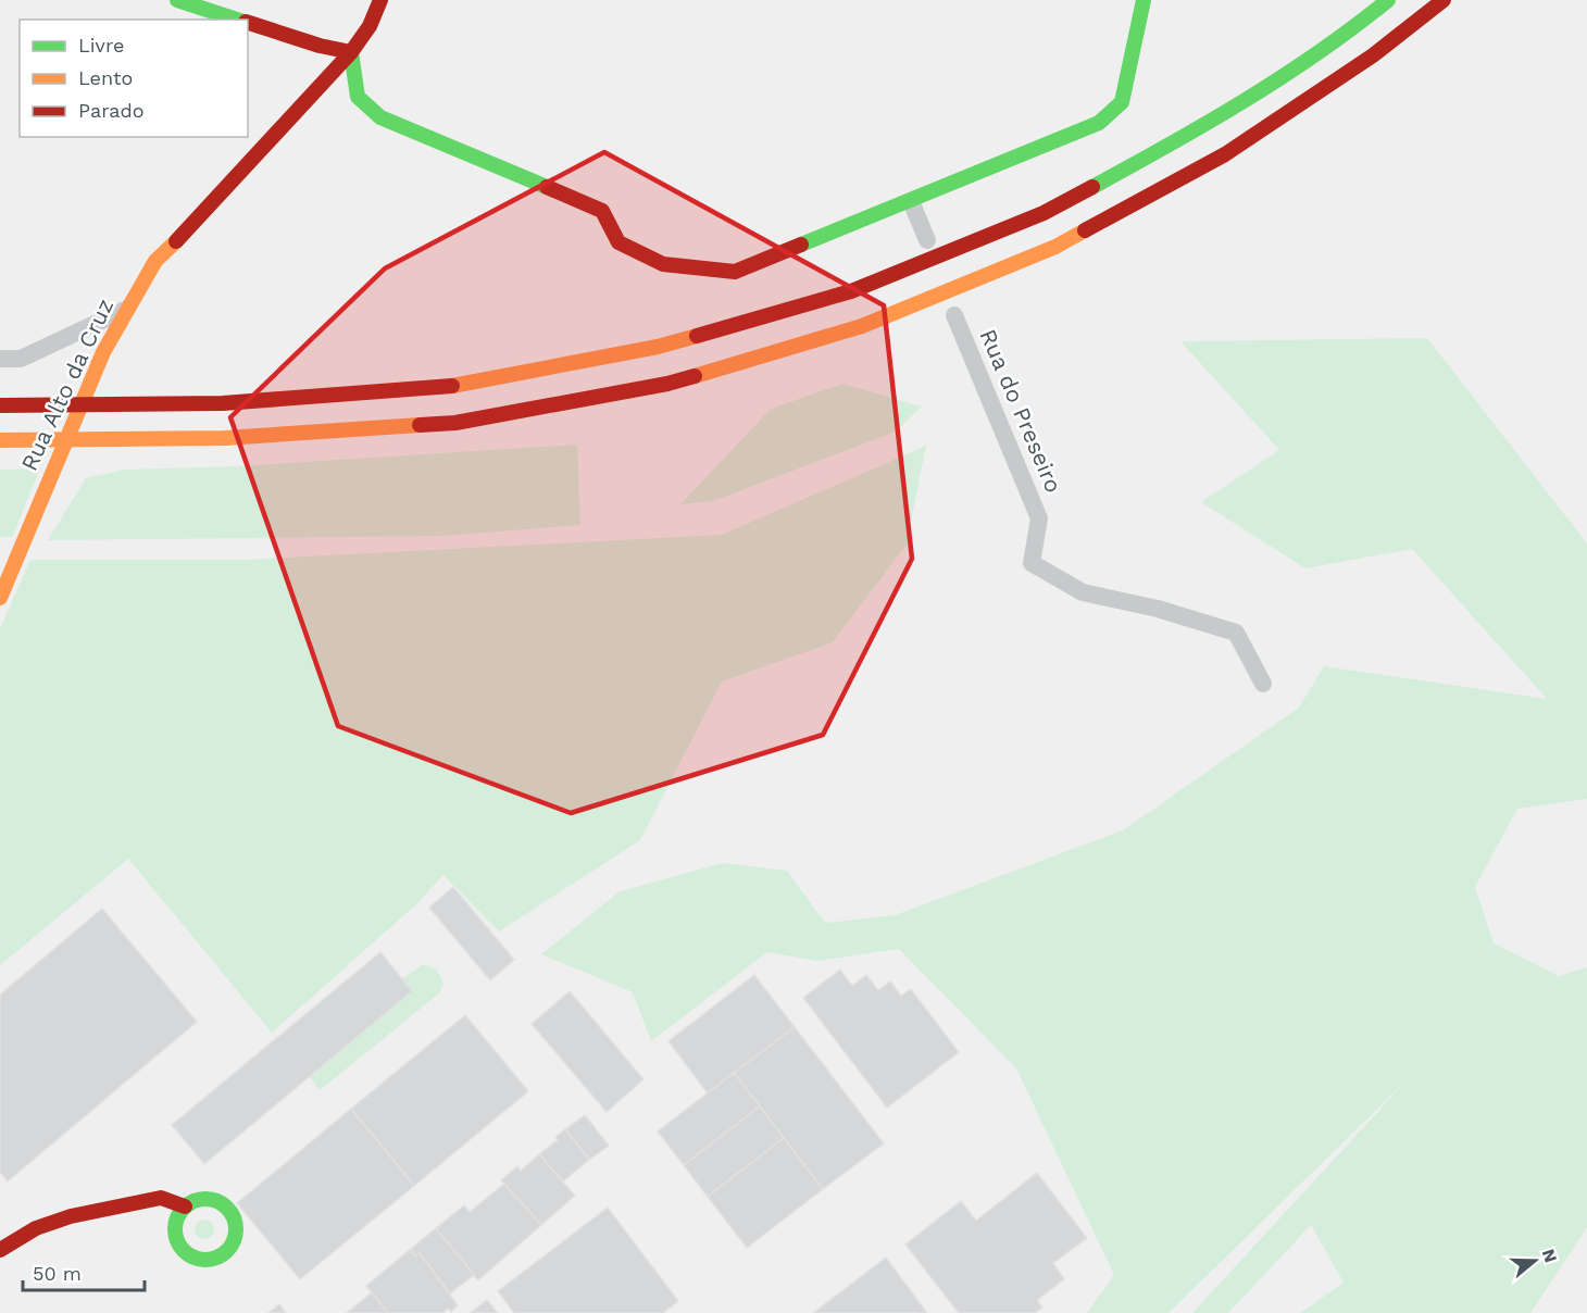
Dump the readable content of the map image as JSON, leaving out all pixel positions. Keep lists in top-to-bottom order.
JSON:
{
  "streets": {
    "main road": ["Rua Alto da Cruz"],
    "street": ["Rua do Preseiro"]
  },
  "legend": ["Livre", "Lento", "Parado"],
  "scale_bar": "50 m",
  "north": "right"
}
